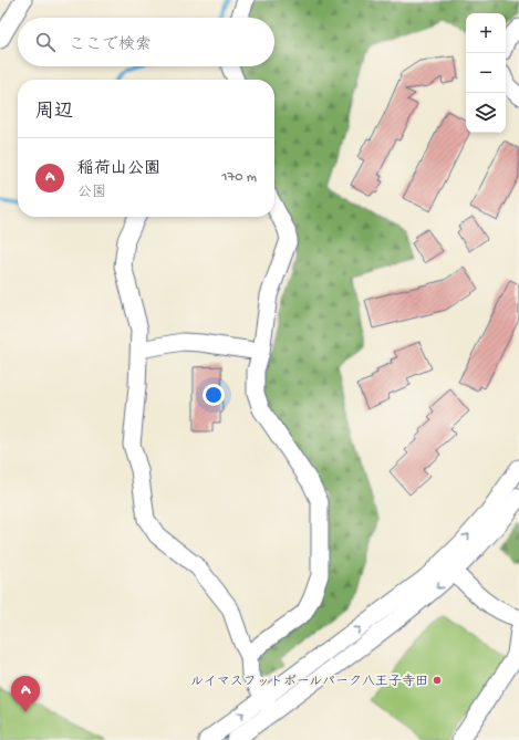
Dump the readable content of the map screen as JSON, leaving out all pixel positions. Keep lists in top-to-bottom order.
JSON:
{
  "places": ["ルイマスフットボールパーク八王子寺田"],
  "page": {
    "map_buttons": ["+", "−"],
    "search": "ここで検索",
    "heading": "周辺",
    "list": [
      {
        "mark": "A",
        "name": "稲荷山公園",
        "note": "公園",
        "value": "170 m"
      }
    ],
    "pins": "A"
  }
}
